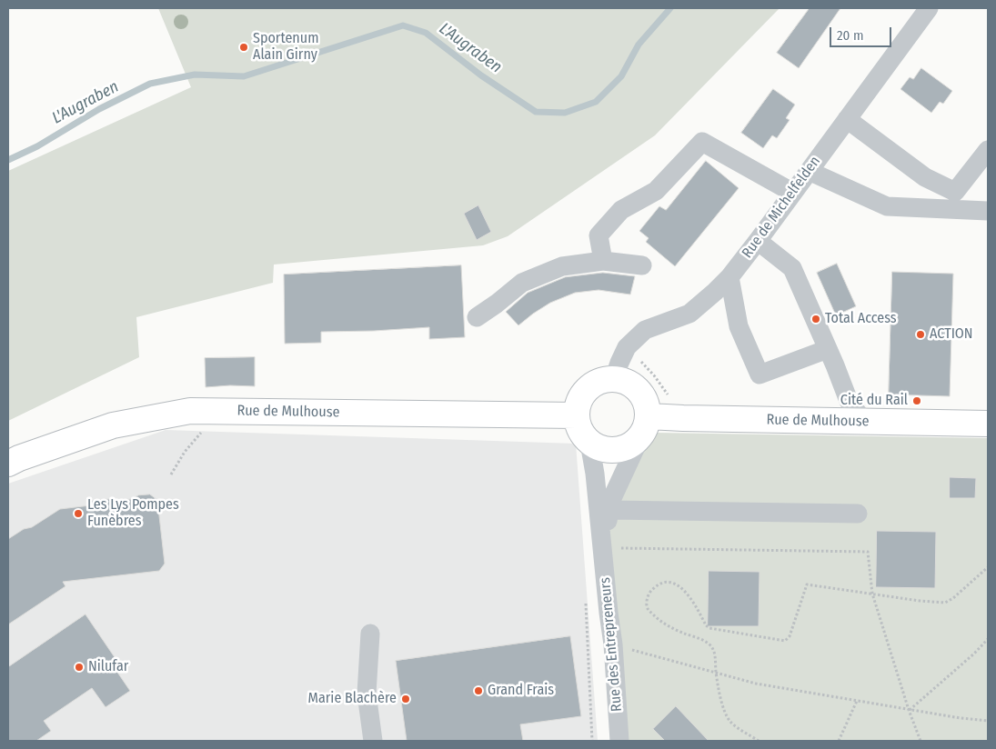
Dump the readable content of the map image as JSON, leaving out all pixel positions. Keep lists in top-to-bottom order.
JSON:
{
  "streets": {
    "main road": ["Rue de Mulhouse"],
    "street": ["Rue de Michelfelden", "Rue des Entrepreneurs"]
  },
  "crossings": [
    ["Rue de Michelfelden", "Rue de Mulhouse"],
    ["Rue de Michelfelden", "Rue des Entrepreneurs"],
    ["Rue de Mulhouse", "Rue des Entrepreneurs"]
  ],
  "water": ["L'Augraben"],
  "places": [
    "Sportenum Alain Girny",
    "Total Access",
    "ACTION",
    "Cité du Rail",
    "Les Lys Pompes Funèbres",
    "Nilufar",
    "Grand Frais",
    "Marie Blachère"
  ],
  "scale_bar": "20 m"
}
